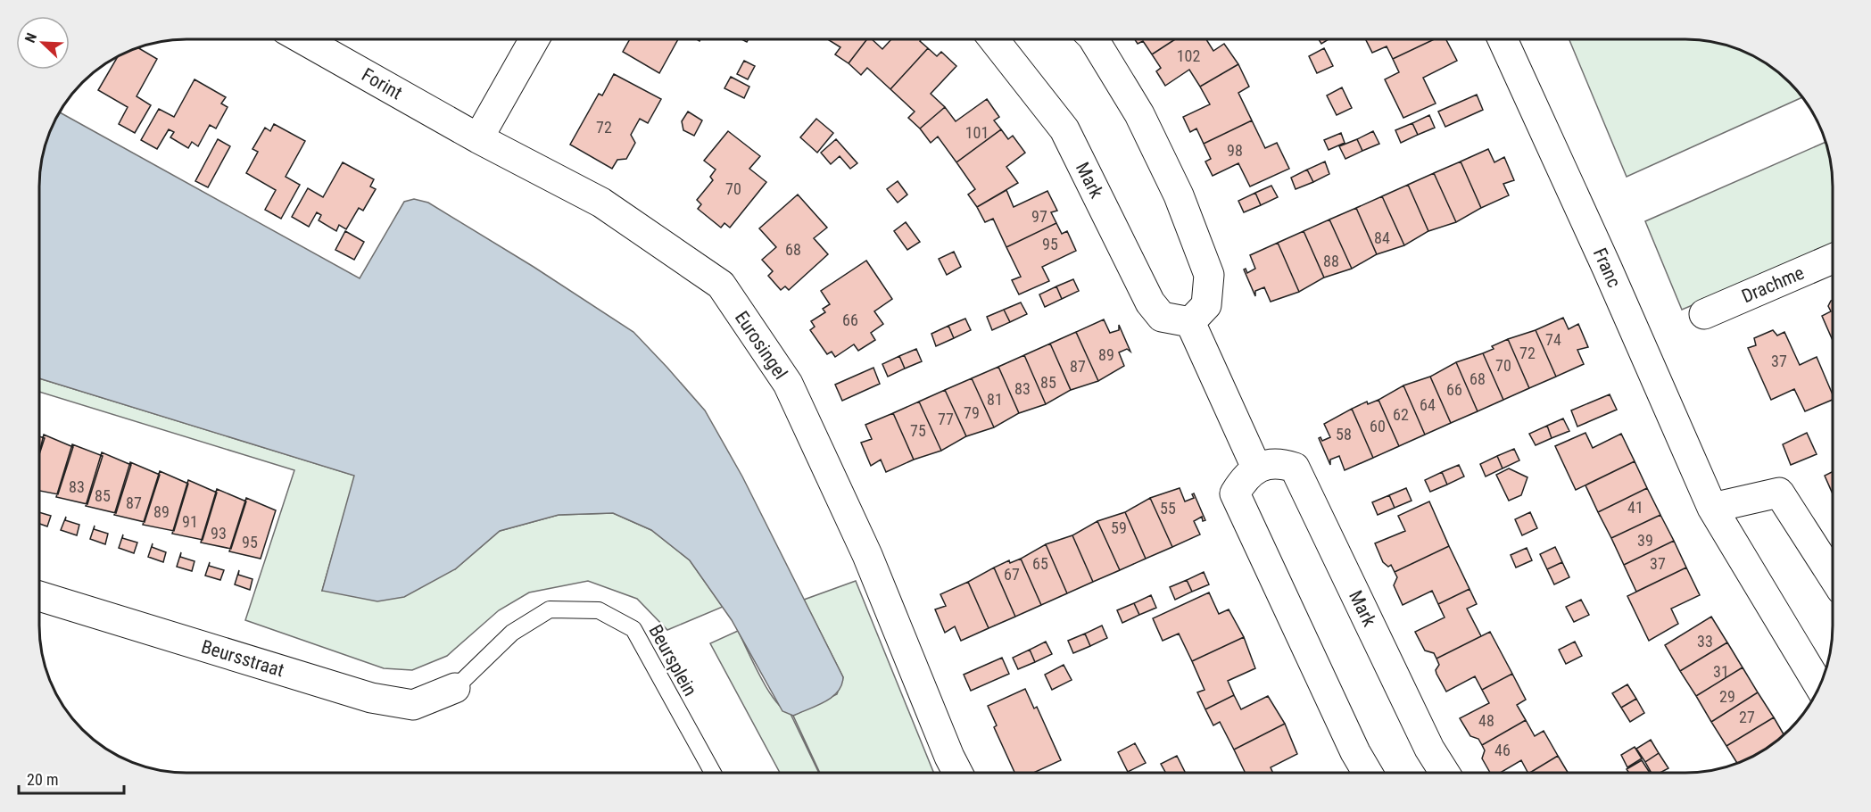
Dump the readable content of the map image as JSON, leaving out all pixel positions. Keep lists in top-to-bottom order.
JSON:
{
  "streets": {
    "street": [
      "Forint",
      "Mark",
      "Franc",
      "Drachme",
      "Eurosingel",
      "Beursstraat"
    ],
    "lane": ["Beursplein"]
  },
  "crossings": [
    ["Forint", "Eurosingel"],
    ["Beursstraat", "Beursplein"]
  ],
  "house_numbers": [
    "102",
    "72",
    "101",
    "98",
    "70",
    "97",
    "84",
    "95",
    "68",
    "88",
    "66",
    "74",
    "72",
    "89",
    "37",
    "70",
    "87",
    "68",
    "85",
    "83",
    "66",
    "81",
    "64",
    "79",
    "62",
    "77",
    "60",
    "75",
    "58",
    "83",
    "85",
    "87",
    "41",
    "55",
    "89",
    "91",
    "59",
    "93",
    "39",
    "95",
    "65",
    "37",
    "67",
    "33",
    "31",
    "29",
    "27",
    "48",
    "46"
  ],
  "scale_bar": "20 m",
  "north": "top left"
}
